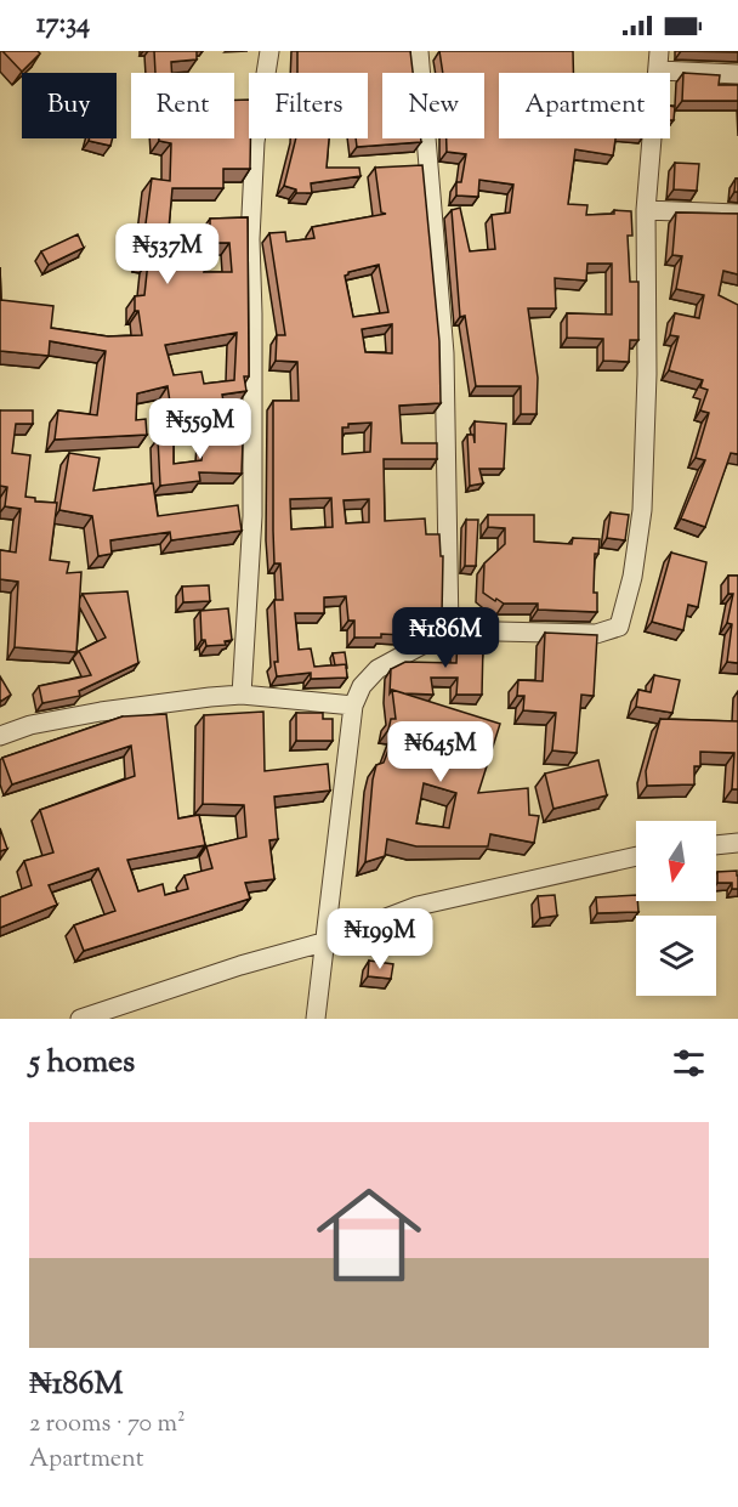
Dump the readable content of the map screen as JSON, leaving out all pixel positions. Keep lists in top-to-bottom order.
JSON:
{
  "north": "bottom",
  "page": {
    "status": "17:34",
    "chip": [
      "Buy",
      "Rent",
      "Filters",
      "New",
      "Apartment"
    ],
    "price": [
      "₦537M",
      "₦559M",
      "₦186M",
      "₦645M",
      "₦199M"
    ],
    "heading": "5 homes",
    "list": [
      {
        "name": "₦186M",
        "note": "2 rooms · 70 m² · Apartment"
      }
    ]
  }
}
